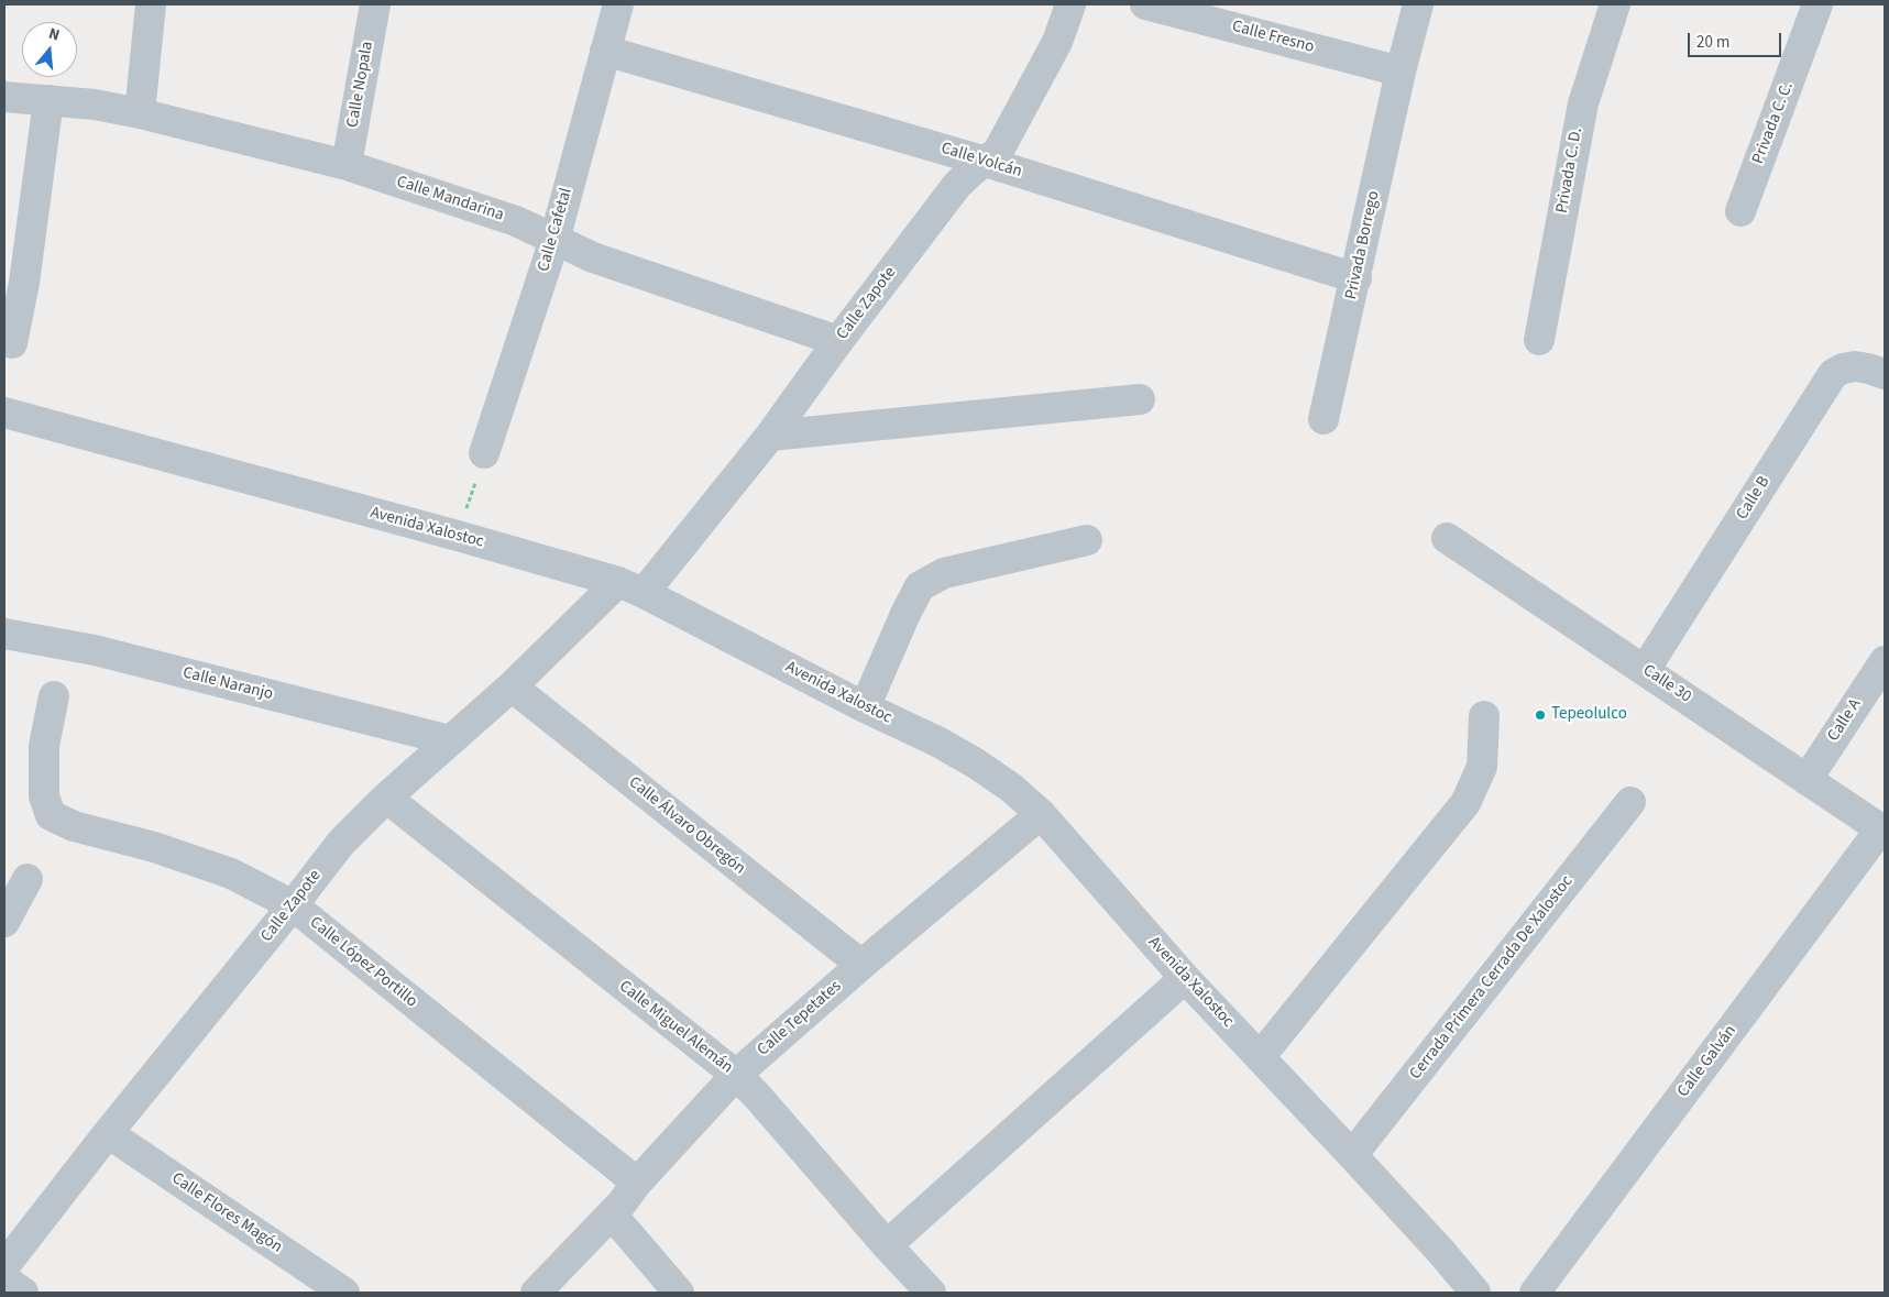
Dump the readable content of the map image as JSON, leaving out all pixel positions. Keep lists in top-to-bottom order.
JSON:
{
  "streets": {
    "street": [
      "Calle Fresno",
      "Calle Nopala",
      "Privada C. C.",
      "Calle Volcán",
      "Privada C. D.",
      "Calle Mandarina",
      "Calle Cafetal",
      "Privada Borrego",
      "Calle Zapote",
      "Calle B",
      "Avenida Xalostoc",
      "Calle Naranjo",
      "Calle 30",
      "Calle A",
      "Calle Álvaro Obregón",
      "Calle López Portillo",
      "Cerrada Primera Cerrada De Xalostoc",
      "Calle Tepetates",
      "Calle Miguel Alemán",
      "Calle Galván",
      "Calle Flores Magón"
    ]
  },
  "crossings": [
    ["Calle Fresno", "Privada Borrego"],
    ["Calle Nopala", "Calle Mandarina"],
    ["Calle Volcán", "Calle Cafetal"],
    ["Calle Volcán", "Privada Borrego"],
    ["Calle Volcán", "Calle Zapote"],
    ["Calle Mandarina", "Calle Cafetal"],
    ["Calle Mandarina", "Calle Zapote"],
    ["Calle Zapote", "Avenida Xalostoc"],
    ["Calle Zapote", "Calle Naranjo"],
    ["Calle Zapote", "Calle Álvaro Obregón"],
    ["Calle Zapote", "Calle López Portillo"],
    ["Calle Zapote", "Calle Miguel Alemán"],
    ["Calle Zapote", "Calle Flores Magón"],
    ["Calle B", "Calle 30"],
    ["Avenida Xalostoc", "Cerrada Primera Cerrada De Xalostoc"],
    ["Avenida Xalostoc", "Calle Tepetates"],
    ["Calle 30", "Calle A"],
    ["Calle 30", "Calle Galván"],
    ["Calle Álvaro Obregón", "Calle Tepetates"],
    ["Calle López Portillo", "Calle Tepetates"],
    ["Calle Tepetates", "Calle Miguel Alemán"]
  ],
  "places": ["Tepeolulco"],
  "scale_bar": "20 m",
  "north": "top"
}
